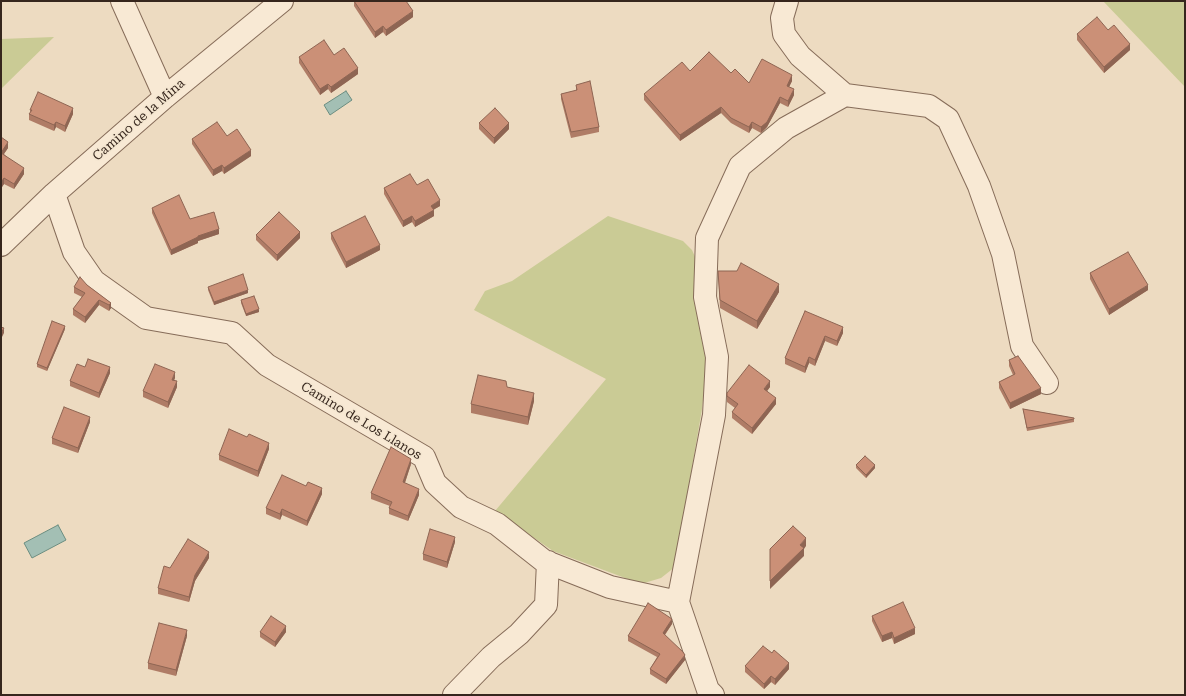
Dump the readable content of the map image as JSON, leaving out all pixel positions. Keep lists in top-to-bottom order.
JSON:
{
  "streets": {
    "street": ["Camino de la Mina", "Camino de Los Llanos"]
  },
  "crossings": [
    ["Camino de la Mina", "Camino de Los Llanos"]
  ]
}
